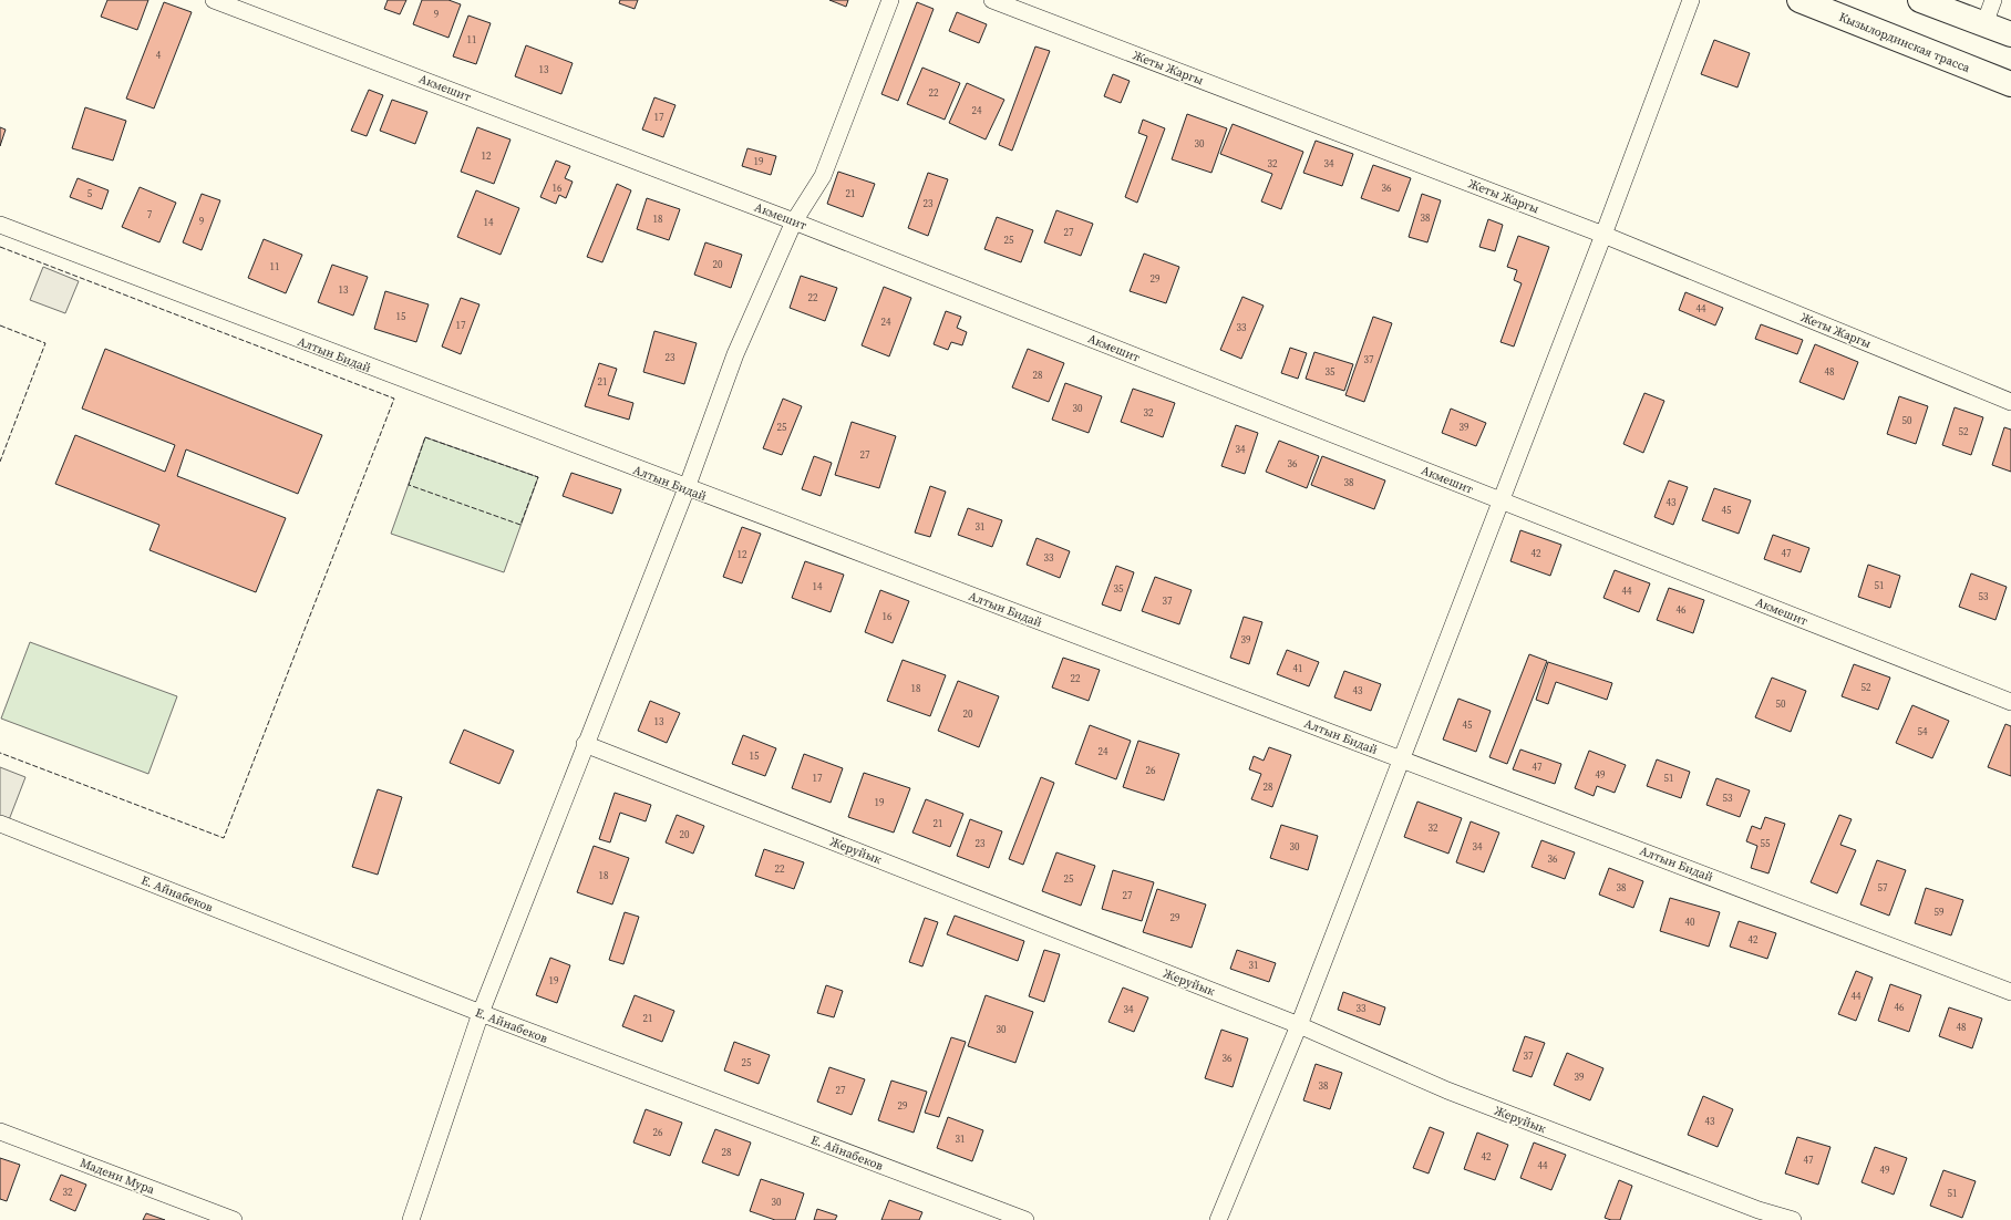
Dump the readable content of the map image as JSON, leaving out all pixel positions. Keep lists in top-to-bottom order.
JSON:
{
  "streets": {
    "highway": ["Кызылординская трасса"],
    "street": [
      "Жеты Жаргы",
      "Акмешит",
      "Алтын Бидай",
      "Жеруйык",
      "Е. Айнабеков",
      "Мадени Мура"
    ]
  },
  "house_numbers": [
    "9",
    "11",
    "4",
    "13",
    "22",
    "24",
    "17",
    "30",
    "12",
    "19",
    "32",
    "34",
    "16",
    "36",
    "5",
    "21",
    "23",
    "7",
    "38",
    "18",
    "9",
    "14",
    "27",
    "25",
    "20",
    "11",
    "29",
    "13",
    "22",
    "44",
    "15",
    "24",
    "17",
    "33",
    "23",
    "37",
    "35",
    "48",
    "28",
    "21",
    "30",
    "32",
    "50",
    "25",
    "39",
    "52",
    "34",
    "27",
    "36",
    "38",
    "43",
    "45",
    "31",
    "42",
    "47",
    "12",
    "33",
    "51",
    "14",
    "35",
    "44",
    "53",
    "37",
    "46",
    "16",
    "39",
    "41",
    "22",
    "52",
    "18",
    "43",
    "50",
    "20",
    "13",
    "45",
    "54",
    "24",
    "15",
    "47",
    "26",
    "49",
    "17",
    "51",
    "28",
    "53",
    "19",
    "21",
    "32",
    "20",
    "23",
    "55",
    "30",
    "34",
    "36",
    "22",
    "18",
    "25",
    "38",
    "57",
    "27",
    "59",
    "29",
    "40",
    "42",
    "31",
    "19",
    "44",
    "46",
    "33",
    "34",
    "21",
    "48",
    "30",
    "37",
    "36",
    "25",
    "39",
    "38",
    "27",
    "29",
    "43",
    "26",
    "31",
    "28",
    "42",
    "47",
    "44",
    "49",
    "32",
    "51",
    "30"
  ]
}
